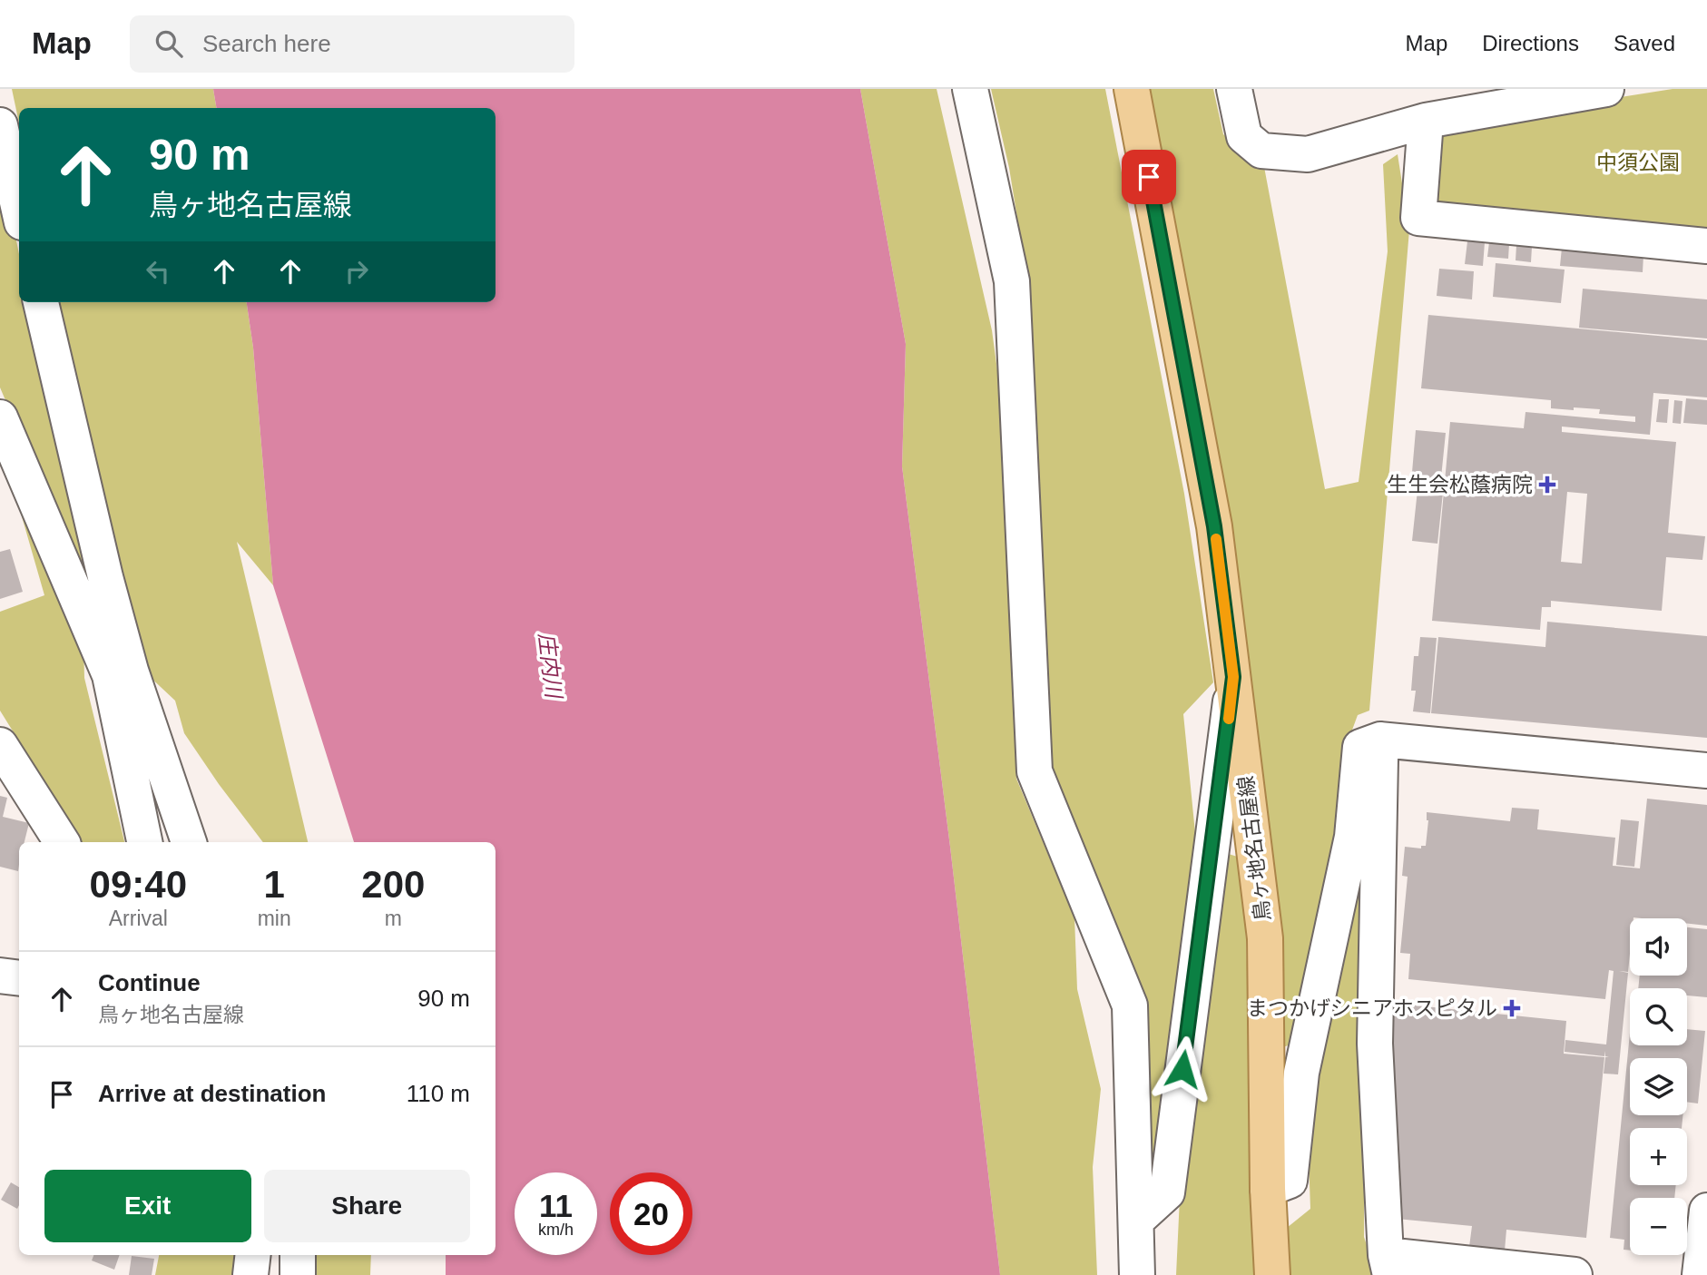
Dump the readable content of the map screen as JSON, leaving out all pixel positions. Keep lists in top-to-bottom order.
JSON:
{
  "streets": {
    "main road": ["鳥ヶ地名古屋線"]
  },
  "water": ["庄内川"],
  "parks": ["中須公園"],
  "places": {
    "health": ["生生会松蔭病院", "まつかげシニアホスピタル"]
  },
  "page": {
    "header": "Map",
    "search": "Search here",
    "nav": ["Map", "Directions", "Saved"],
    "turn": ["90 m", "鳥ヶ地名古屋線"],
    "eta": [
      "09:40",
      "Arrival",
      "1",
      "min",
      "200",
      "m"
    ],
    "map_buttons": ["+", "−"],
    "list": [
      {
        "name": "Continue",
        "note": "鳥ヶ地名古屋線",
        "value": "90 m"
      },
      {
        "name": "Arrive at destination",
        "value": "110 m"
      }
    ],
    "buttons": ["Exit", "Share"],
    "speed": "11 km/h",
    "limit": "20"
  }
}
